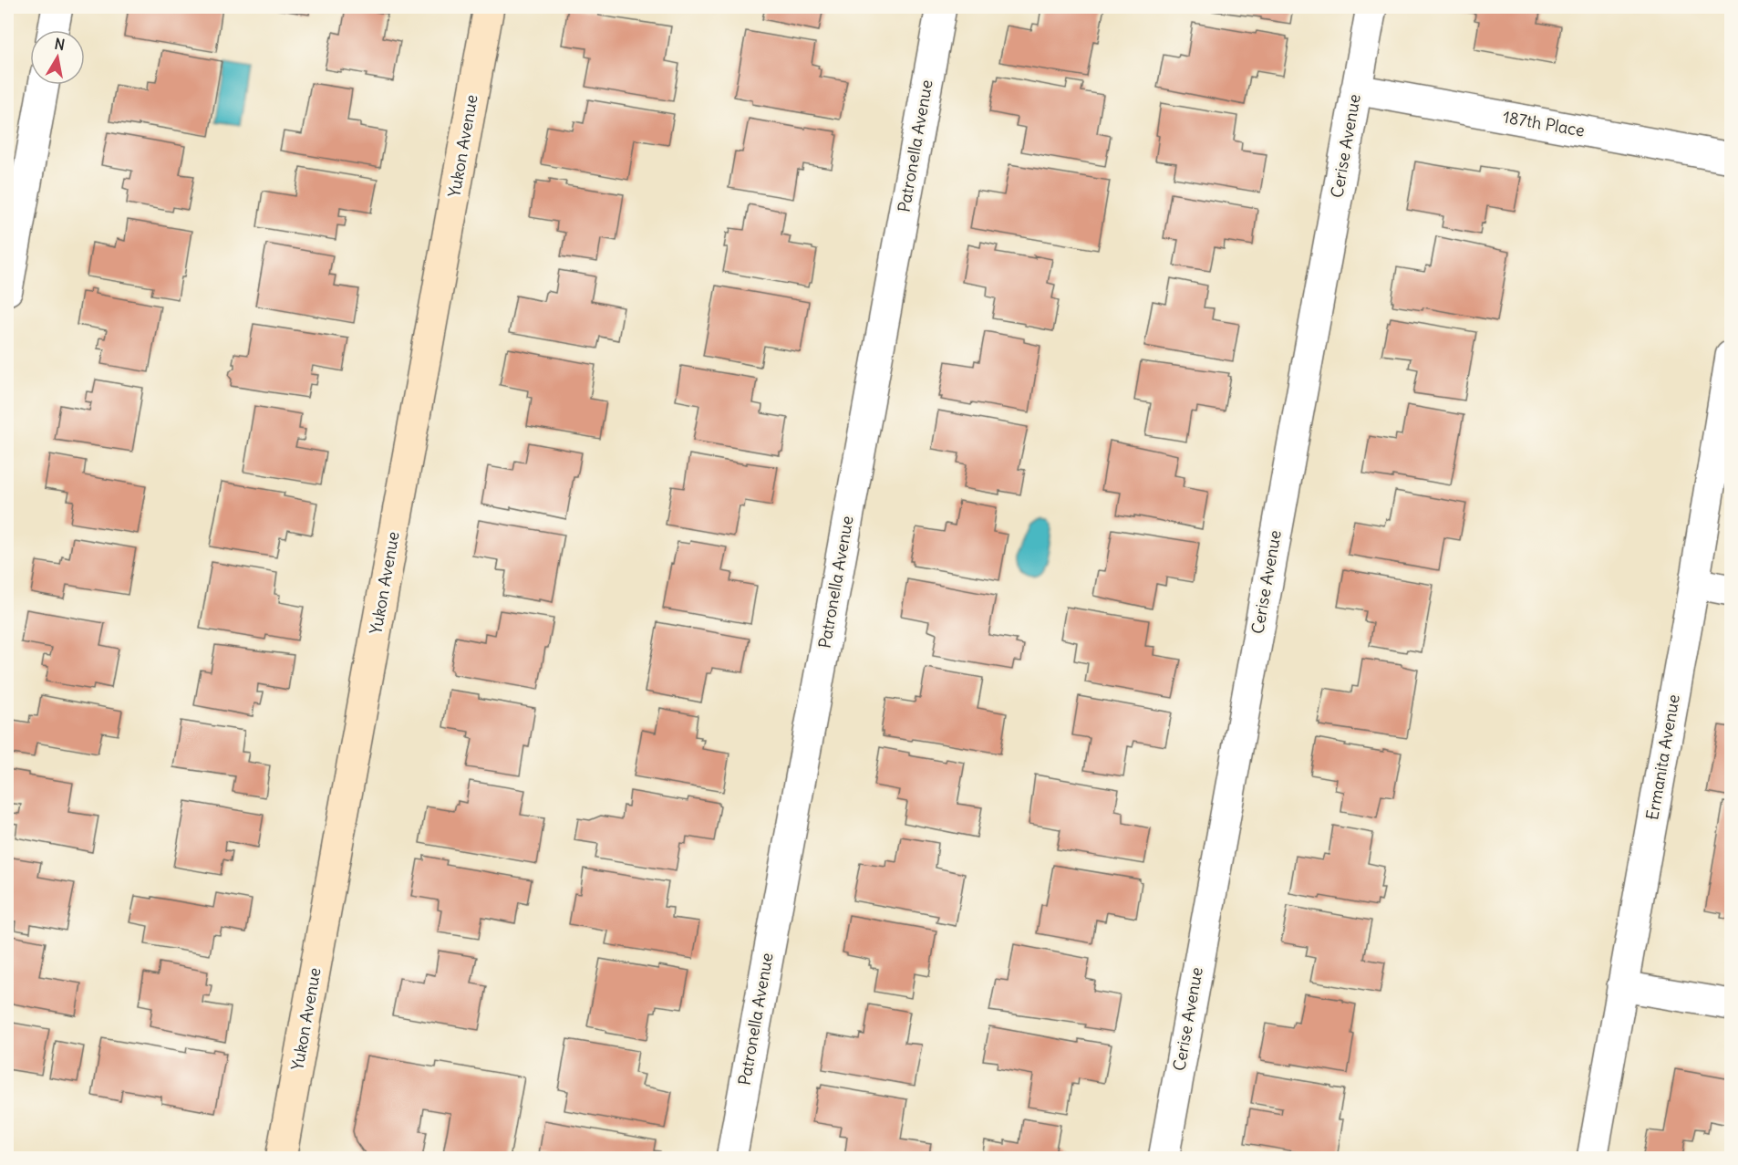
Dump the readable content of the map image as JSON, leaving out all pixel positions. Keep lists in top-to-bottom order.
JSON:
{
  "streets": {
    "street": [
      "187th Place",
      "Yukon Avenue",
      "Patronella Avenue",
      "Cerise Avenue",
      "Ermanita Avenue"
    ]
  },
  "crossings": [
    ["187th Place", "Cerise Avenue"]
  ],
  "north": "top"
}
